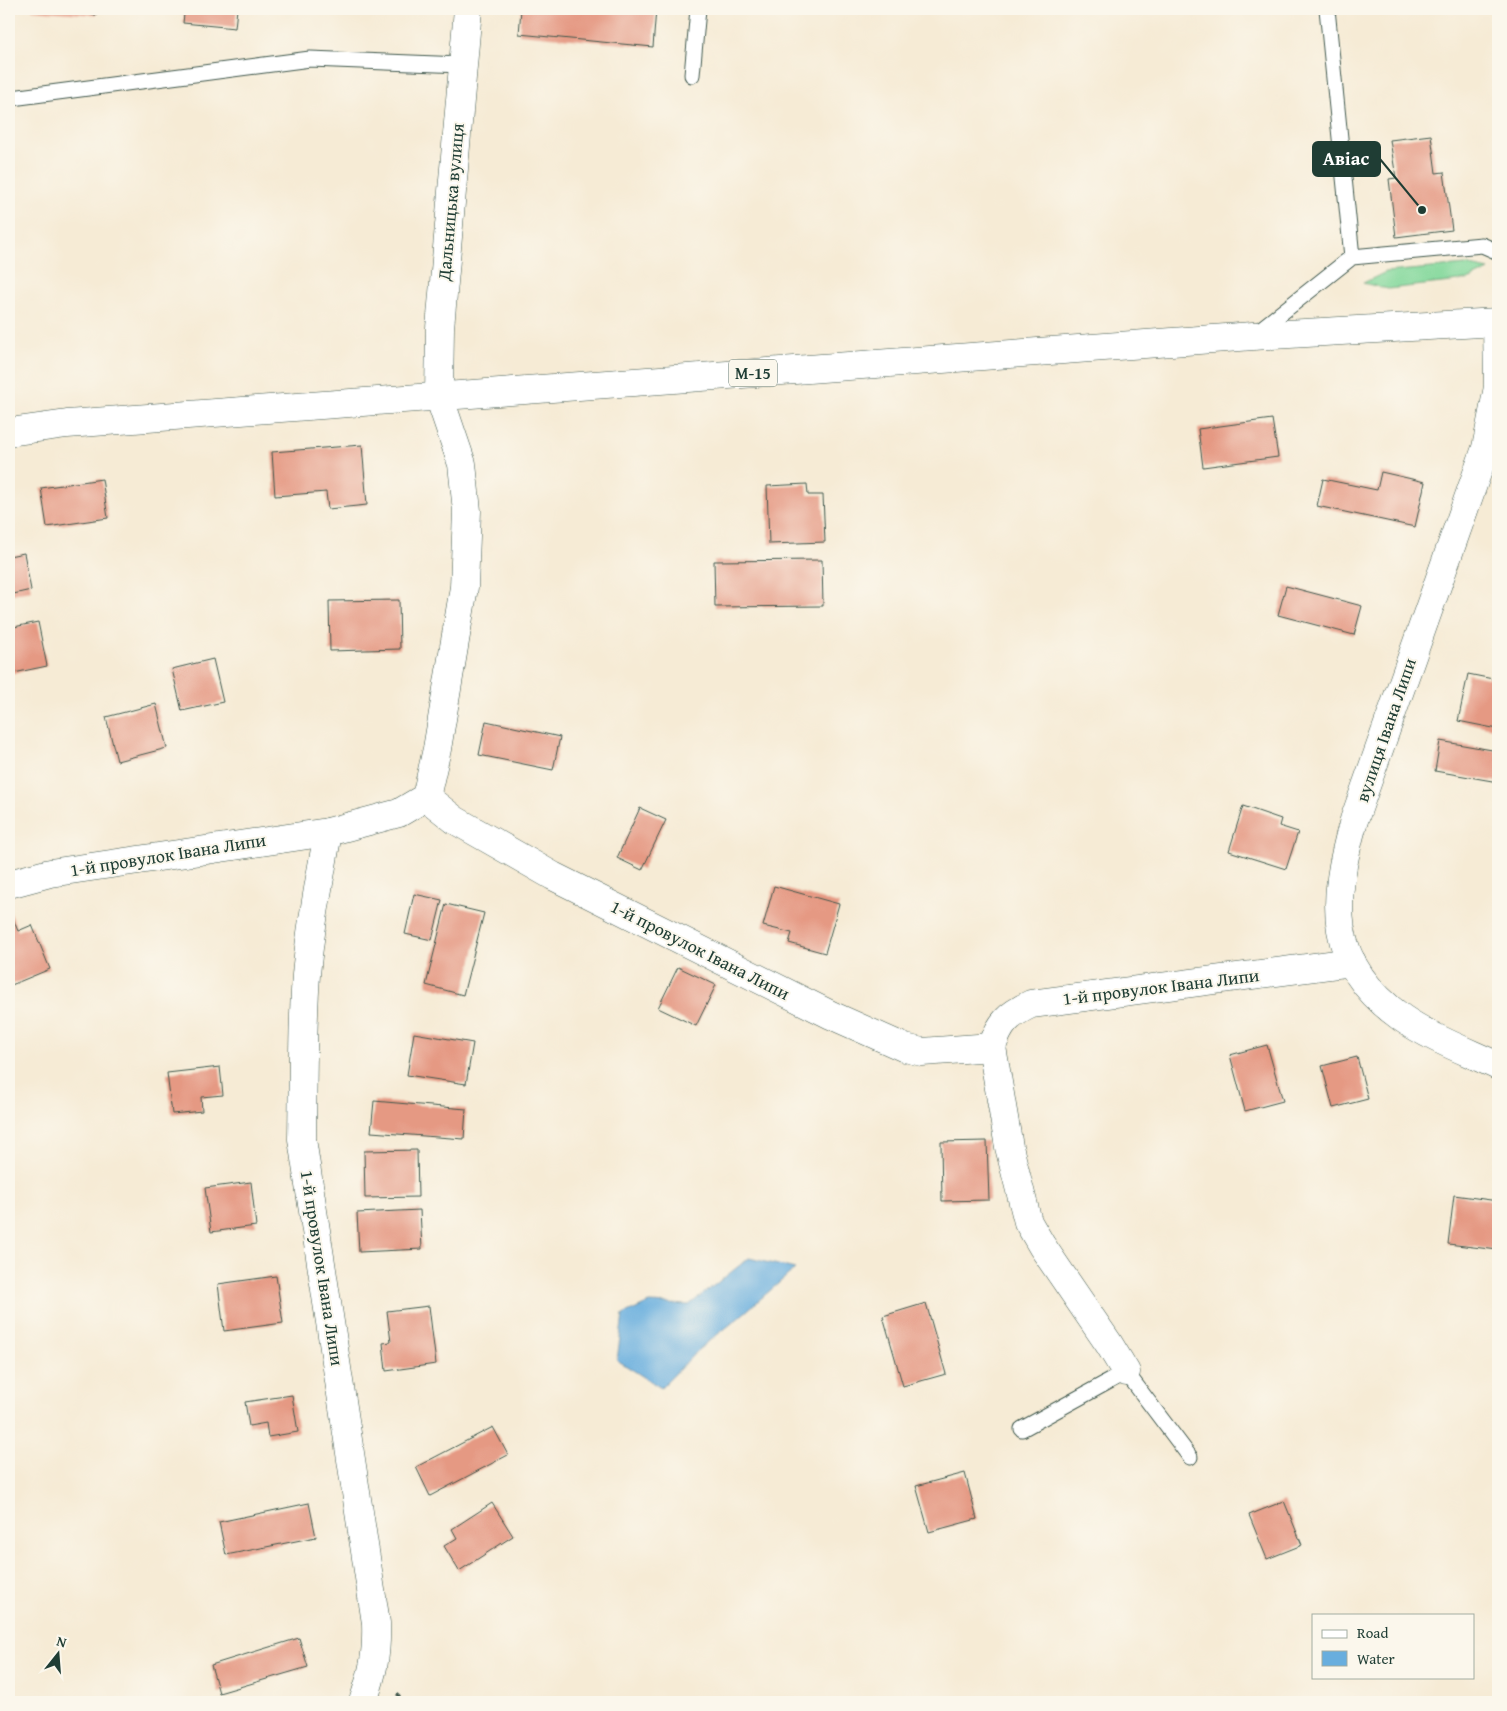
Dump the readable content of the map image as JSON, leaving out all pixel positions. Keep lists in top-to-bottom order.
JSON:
{
  "streets": {
    "main road": [
      "Дальницька вулиця",
      "М-15",
      "вулиця Івана Липи",
      "1-й провулок Івана Липи"
    ]
  },
  "crossings": [
    ["Дальницька вулиця", "М-15"],
    ["М-15", "вулиця Івана Липи"],
    ["вулиця Івана Липи", "1-й провулок Івана Липи"]
  ],
  "places": ["Авіас"],
  "legend": ["Road", "Water"],
  "north": "top"
}
